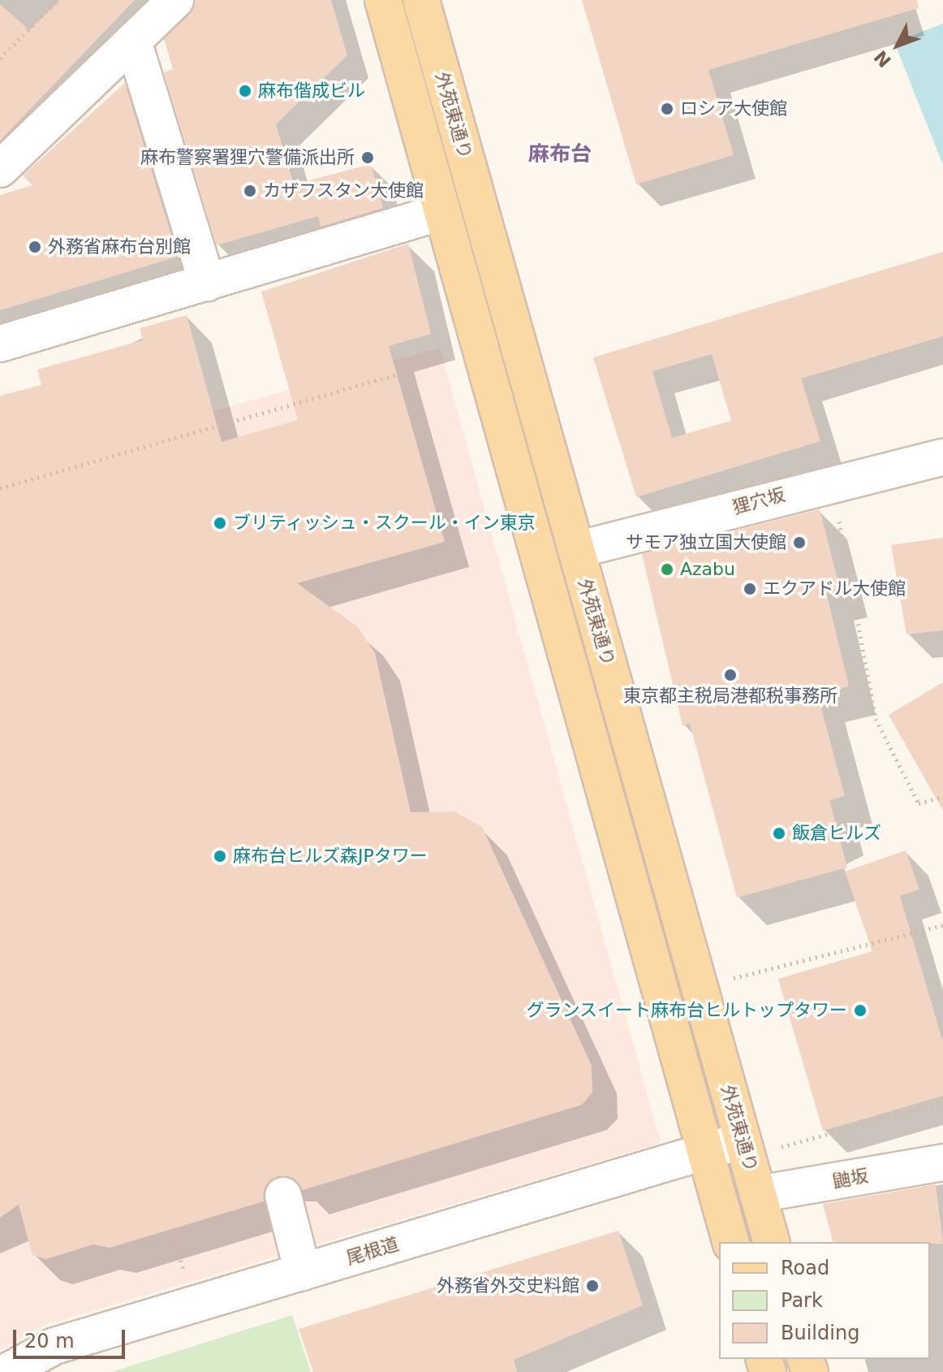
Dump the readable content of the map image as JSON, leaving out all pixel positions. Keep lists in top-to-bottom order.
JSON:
{
  "streets": {
    "main road": ["外苑東通り"],
    "street": ["狸穴坂", "鼬坂", "尾根道"]
  },
  "crossings": [
    ["外苑東通り", "狸穴坂"],
    ["外苑東通り", "鼬坂"],
    ["外苑東通り", "尾根道"]
  ],
  "districts": ["麻布台"],
  "places": [
    "麻布偕成ビル",
    "ロシア大使館",
    "麻布警察署狸穴警備派出所",
    "カザフスタン大使館",
    "外務省麻布台別館",
    "ブリティッシュ・スクール・イン東京",
    "サモア独立国大使館",
    "Azabu",
    "エクアドル大使館",
    "東京都主税局港都税事務所",
    "飯倉ヒルズ",
    "麻布台ヒルズ森JPタワー",
    "グランスイート麻布台ヒルトップタワー",
    "外務省外交史料館"
  ],
  "legend": ["Road", "Park", "Building"],
  "scale_bar": "20 m",
  "north": "bottom left"
}
